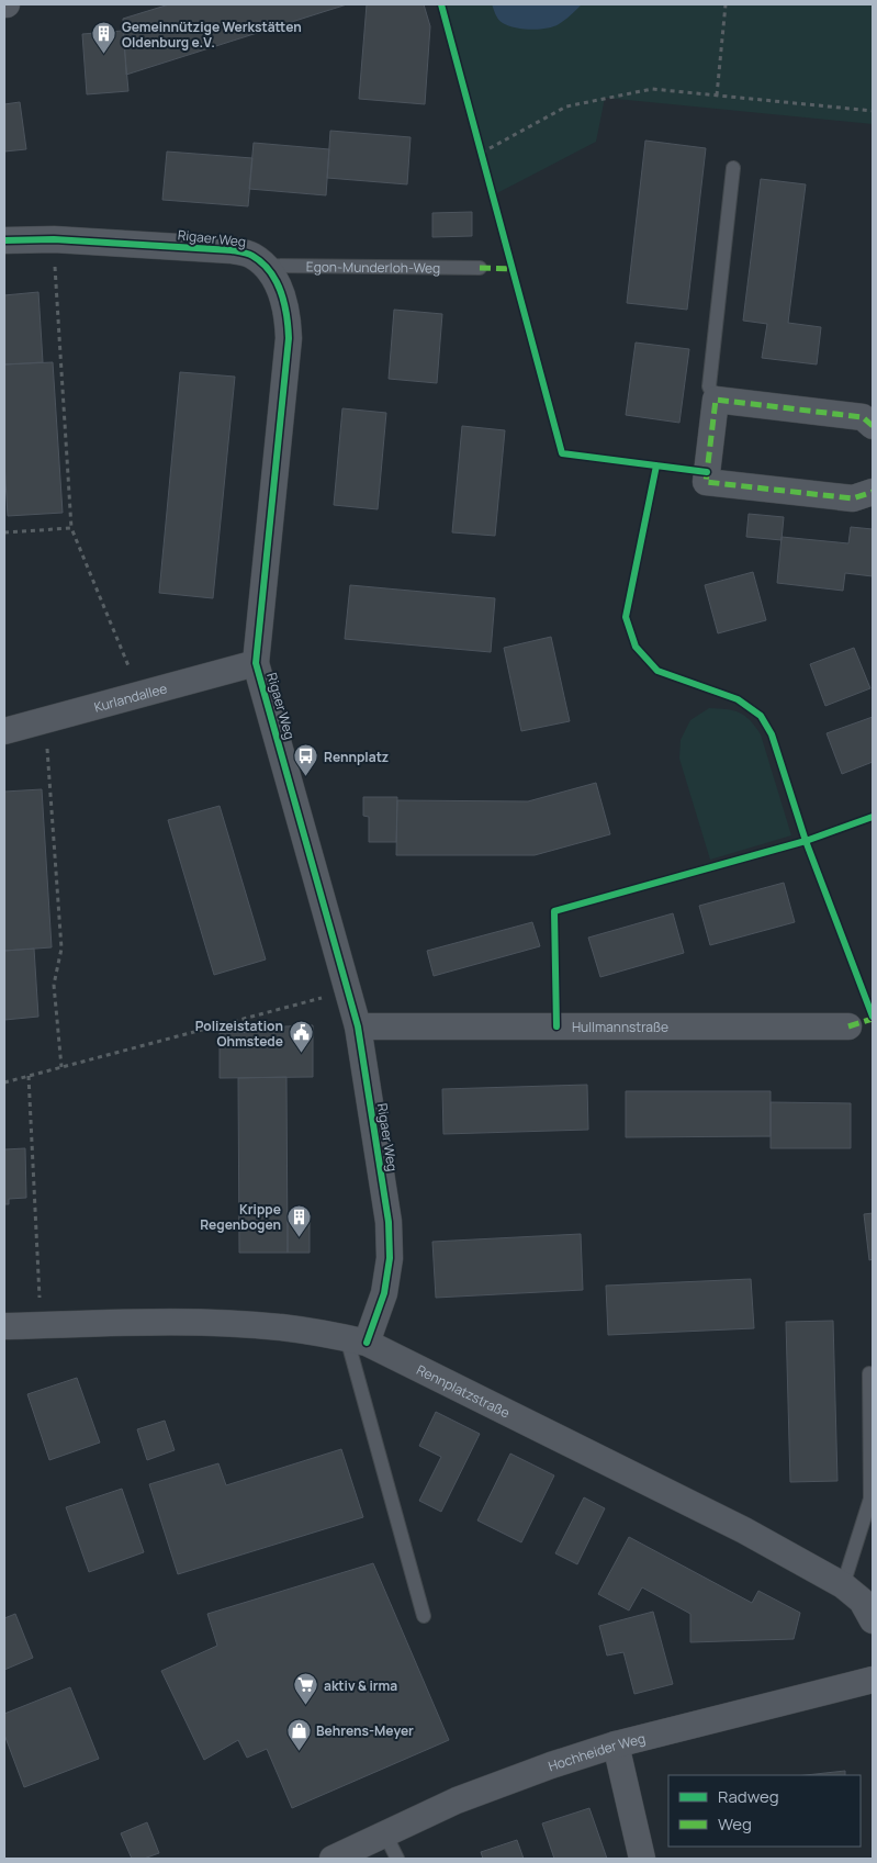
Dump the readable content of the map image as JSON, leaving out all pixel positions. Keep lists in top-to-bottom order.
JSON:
{
  "streets": {
    "street": [
      "Rigaer Weg",
      "Kurlandallee",
      "Hullmannstraße",
      "Rennplatzstraße",
      "Hochheider Weg"
    ],
    "lane": ["Egon-Munderloh-Weg"]
  },
  "crossings": [
    ["Rigaer Weg", "Egon-Munderloh-Weg"],
    ["Rigaer Weg", "Kurlandallee"],
    ["Rigaer Weg", "Hullmannstraße"],
    ["Rigaer Weg", "Rennplatzstraße"]
  ],
  "places": {
    "building": ["Gemeinnützige Werkstätten Oldenburg e.V.", "Krippe Regenbogen"],
    "bus stop": ["Rennplatz"],
    "public building": ["Polizeistation Ohmstede"],
    "supermarket": ["aktiv & irma"],
    "shop": ["Behrens-Meyer"]
  },
  "legend": ["Radweg", "Weg"]
}
